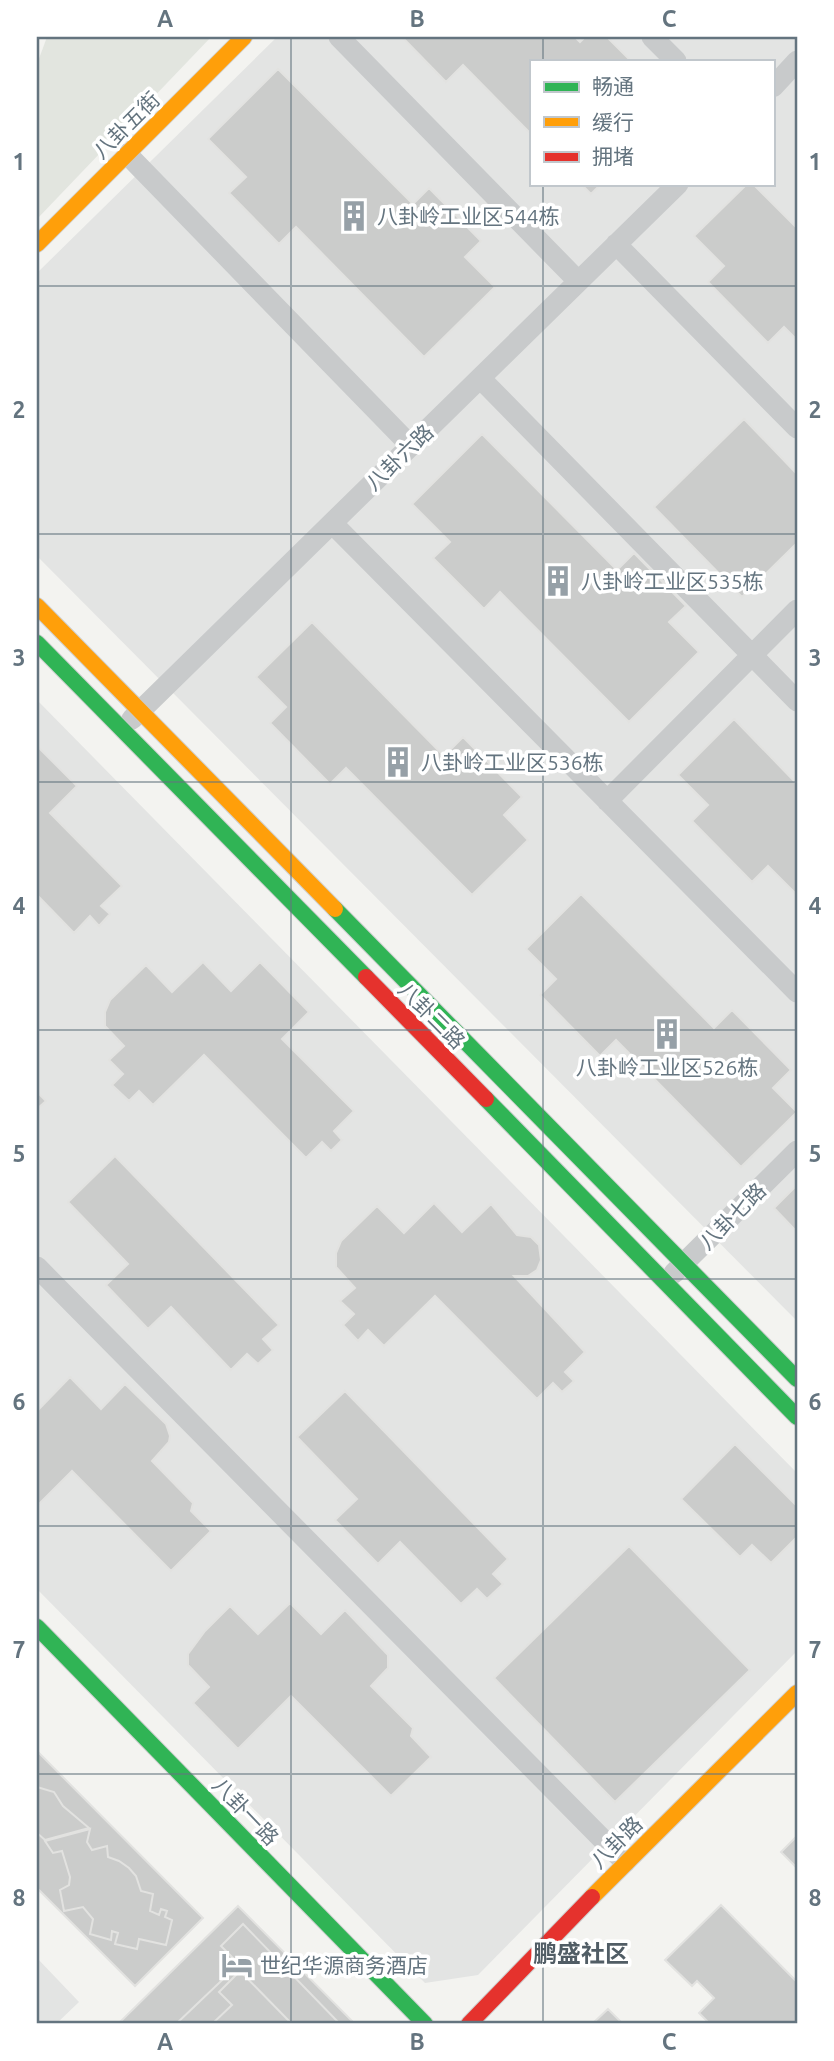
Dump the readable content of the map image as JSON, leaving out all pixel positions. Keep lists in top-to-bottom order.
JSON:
{
  "streets": {
    "street": [
      "八卦五街",
      "八卦六路",
      "八卦二路",
      "八卦七路",
      "八卦一路",
      "八卦路"
    ]
  },
  "crossings": [
    ["八卦六路", "八卦二路"],
    ["八卦二路", "八卦七路"]
  ],
  "districts": ["鹏盛社区"],
  "places": {
    "building": [
      "八卦岭工业区544栋",
      "八卦岭工业区535栋",
      "八卦岭工业区536栋",
      "八卦岭工业区526栋"
    ],
    "hotel": ["世纪华源商务酒店"]
  },
  "legend": ["畅通", "缓行", "拥堵"],
  "grid": {
    "columns": ["A", "B", "C"],
    "rows": [
      "1",
      "2",
      "3",
      "4",
      "5",
      "6",
      "7",
      "8"
    ]
  }
}
